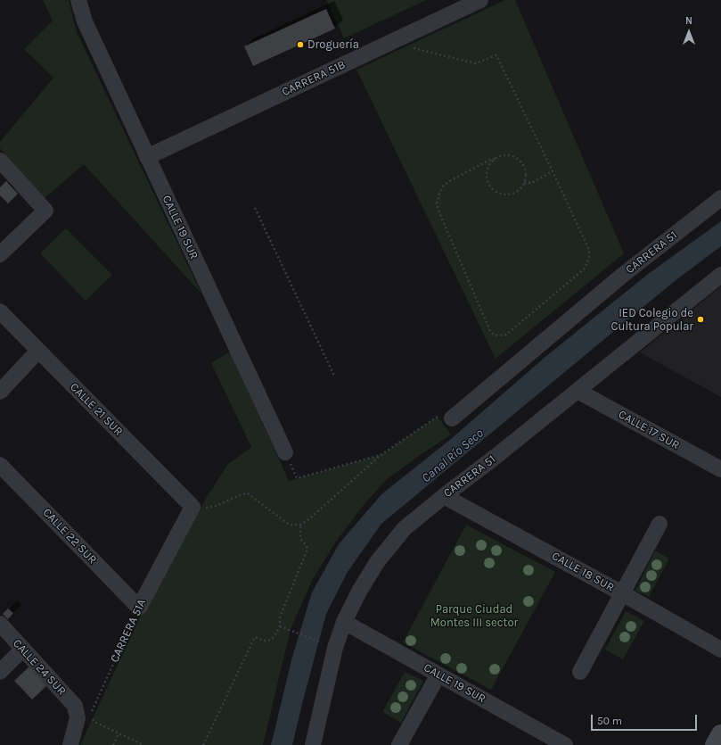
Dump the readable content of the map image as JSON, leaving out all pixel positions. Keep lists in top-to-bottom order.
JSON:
{
  "streets": {
    "street": [
      "CARRERA 51B",
      "CALLE 19 SUR",
      "CARRERA 51",
      "CALLE 21 SUR",
      "CALLE 17 SUR",
      "CALLE 22 SUR",
      "CALLE 18 SUR",
      "CARRERA 51A",
      "CALLE 24 SUR"
    ]
  },
  "crossings": [
    ["CARRERA 51B", "CALLE 19 SUR"],
    ["CALLE 19 SUR", "CARRERA 51"],
    ["CARRERA 51", "CALLE 17 SUR"],
    ["CARRERA 51", "CALLE 18 SUR"],
    ["CALLE 21 SUR", "CARRERA 51A"],
    ["CALLE 22 SUR", "CARRERA 51A"],
    ["CARRERA 51A", "CALLE 24 SUR"]
  ],
  "water": ["Canal Río Seco"],
  "parks": ["Parque Ciudad Montes III sector"],
  "places": ["Droguería", "IED Colegio de Cultura Popular"],
  "scale_bar": "50 m",
  "north": "top"
}
